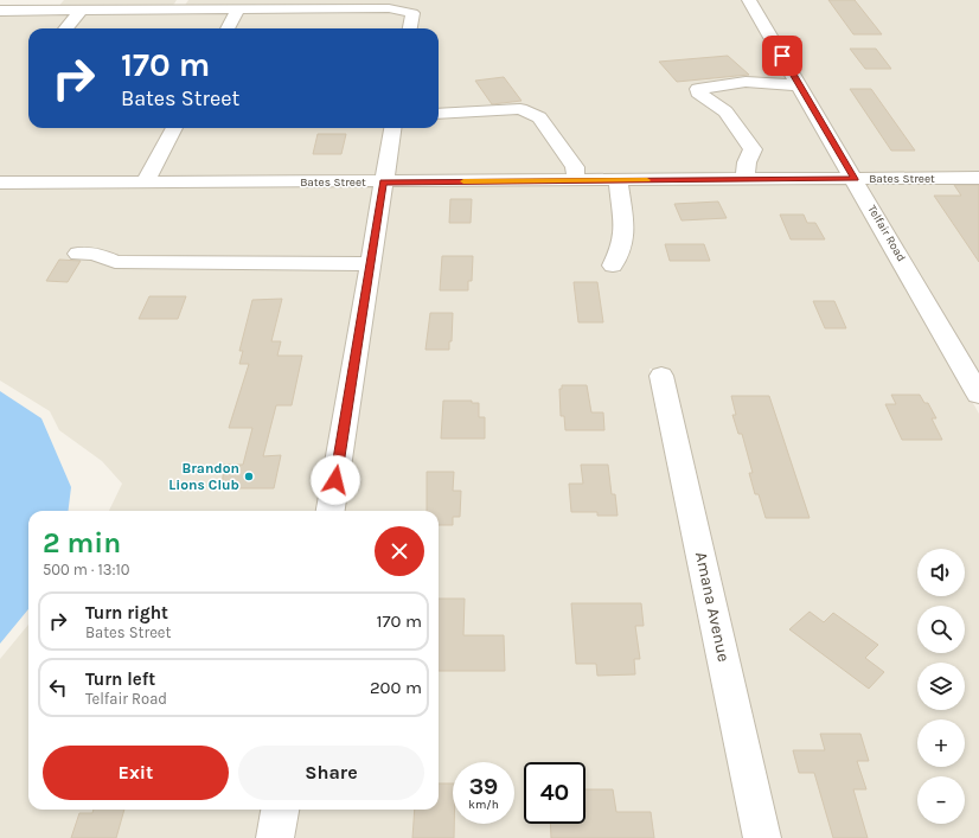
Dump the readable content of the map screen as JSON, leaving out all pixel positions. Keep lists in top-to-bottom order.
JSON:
{
  "streets": {
    "street": ["Bates Street", "Telfair Road", "Amana Avenue"]
  },
  "crossings": [
    ["Bates Street", "Telfair Road"]
  ],
  "places": ["Brandon Lions Club"],
  "page": {
    "turn": ["170 m", "Bates Street"],
    "heading": ["2 min", "500 m · 13:10"],
    "map_buttons": ["+", "−"],
    "list": [
      {
        "name": "Turn right",
        "note": "Bates Street",
        "value": "170 m"
      },
      {
        "name": "Turn left",
        "note": "Telfair Road",
        "value": "200 m"
      }
    ],
    "buttons": ["Exit", "Share"],
    "speed": "39 km/h",
    "limit": "40"
  }
}
